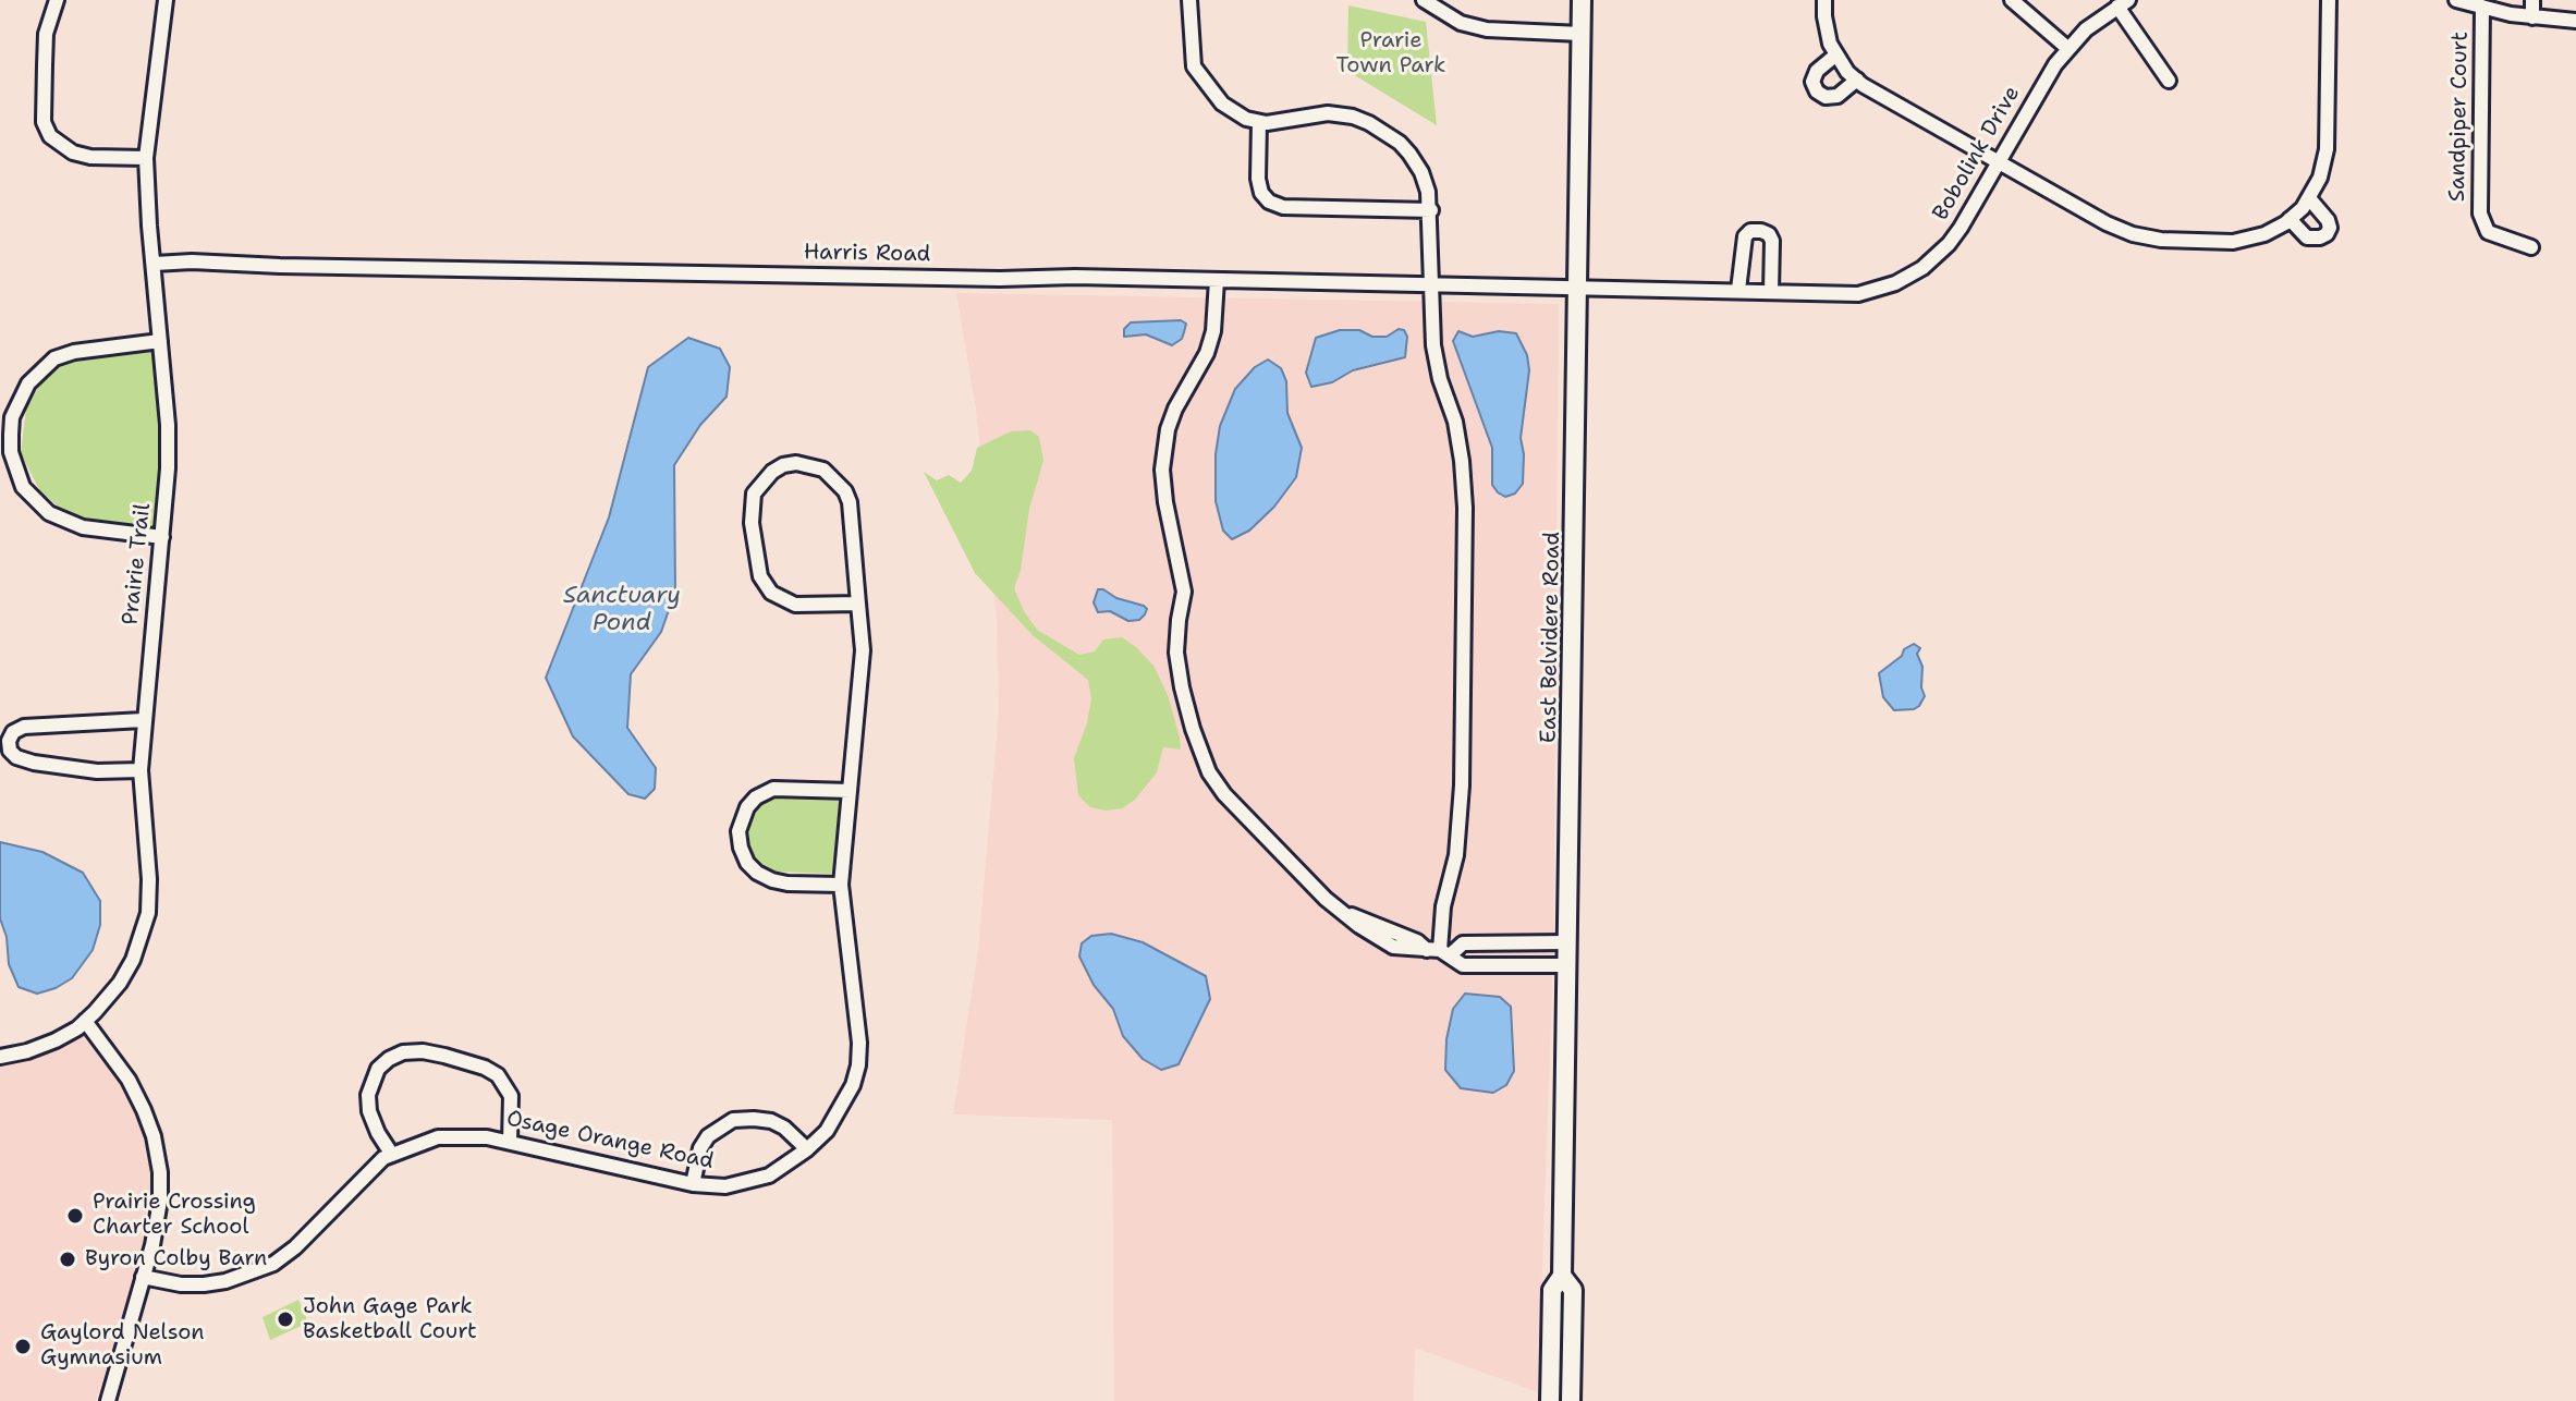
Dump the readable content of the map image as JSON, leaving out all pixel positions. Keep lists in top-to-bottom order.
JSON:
{
  "streets": {
    "main road": ["East Belvidere Road"],
    "street": [
      "Sandpiper Court",
      "Bobolink Drive",
      "Harris Road",
      "Prairie Trail",
      "Osage Orange Road"
    ]
  },
  "crossings": [
    ["Bobolink Drive", "Harris Road"],
    ["Bobolink Drive", "East Belvidere Road"],
    ["Harris Road", "Prairie Trail"],
    ["Harris Road", "East Belvidere Road"]
  ],
  "water": ["Sanctuary Pond"],
  "parks": ["Prarie Town Park"],
  "places": [
    "Prairie Crossing Charter School",
    "Byron Colby Barn",
    "John Gage Park Basketball Court",
    "Gaylord Nelson Gymnasium"
  ]
}
